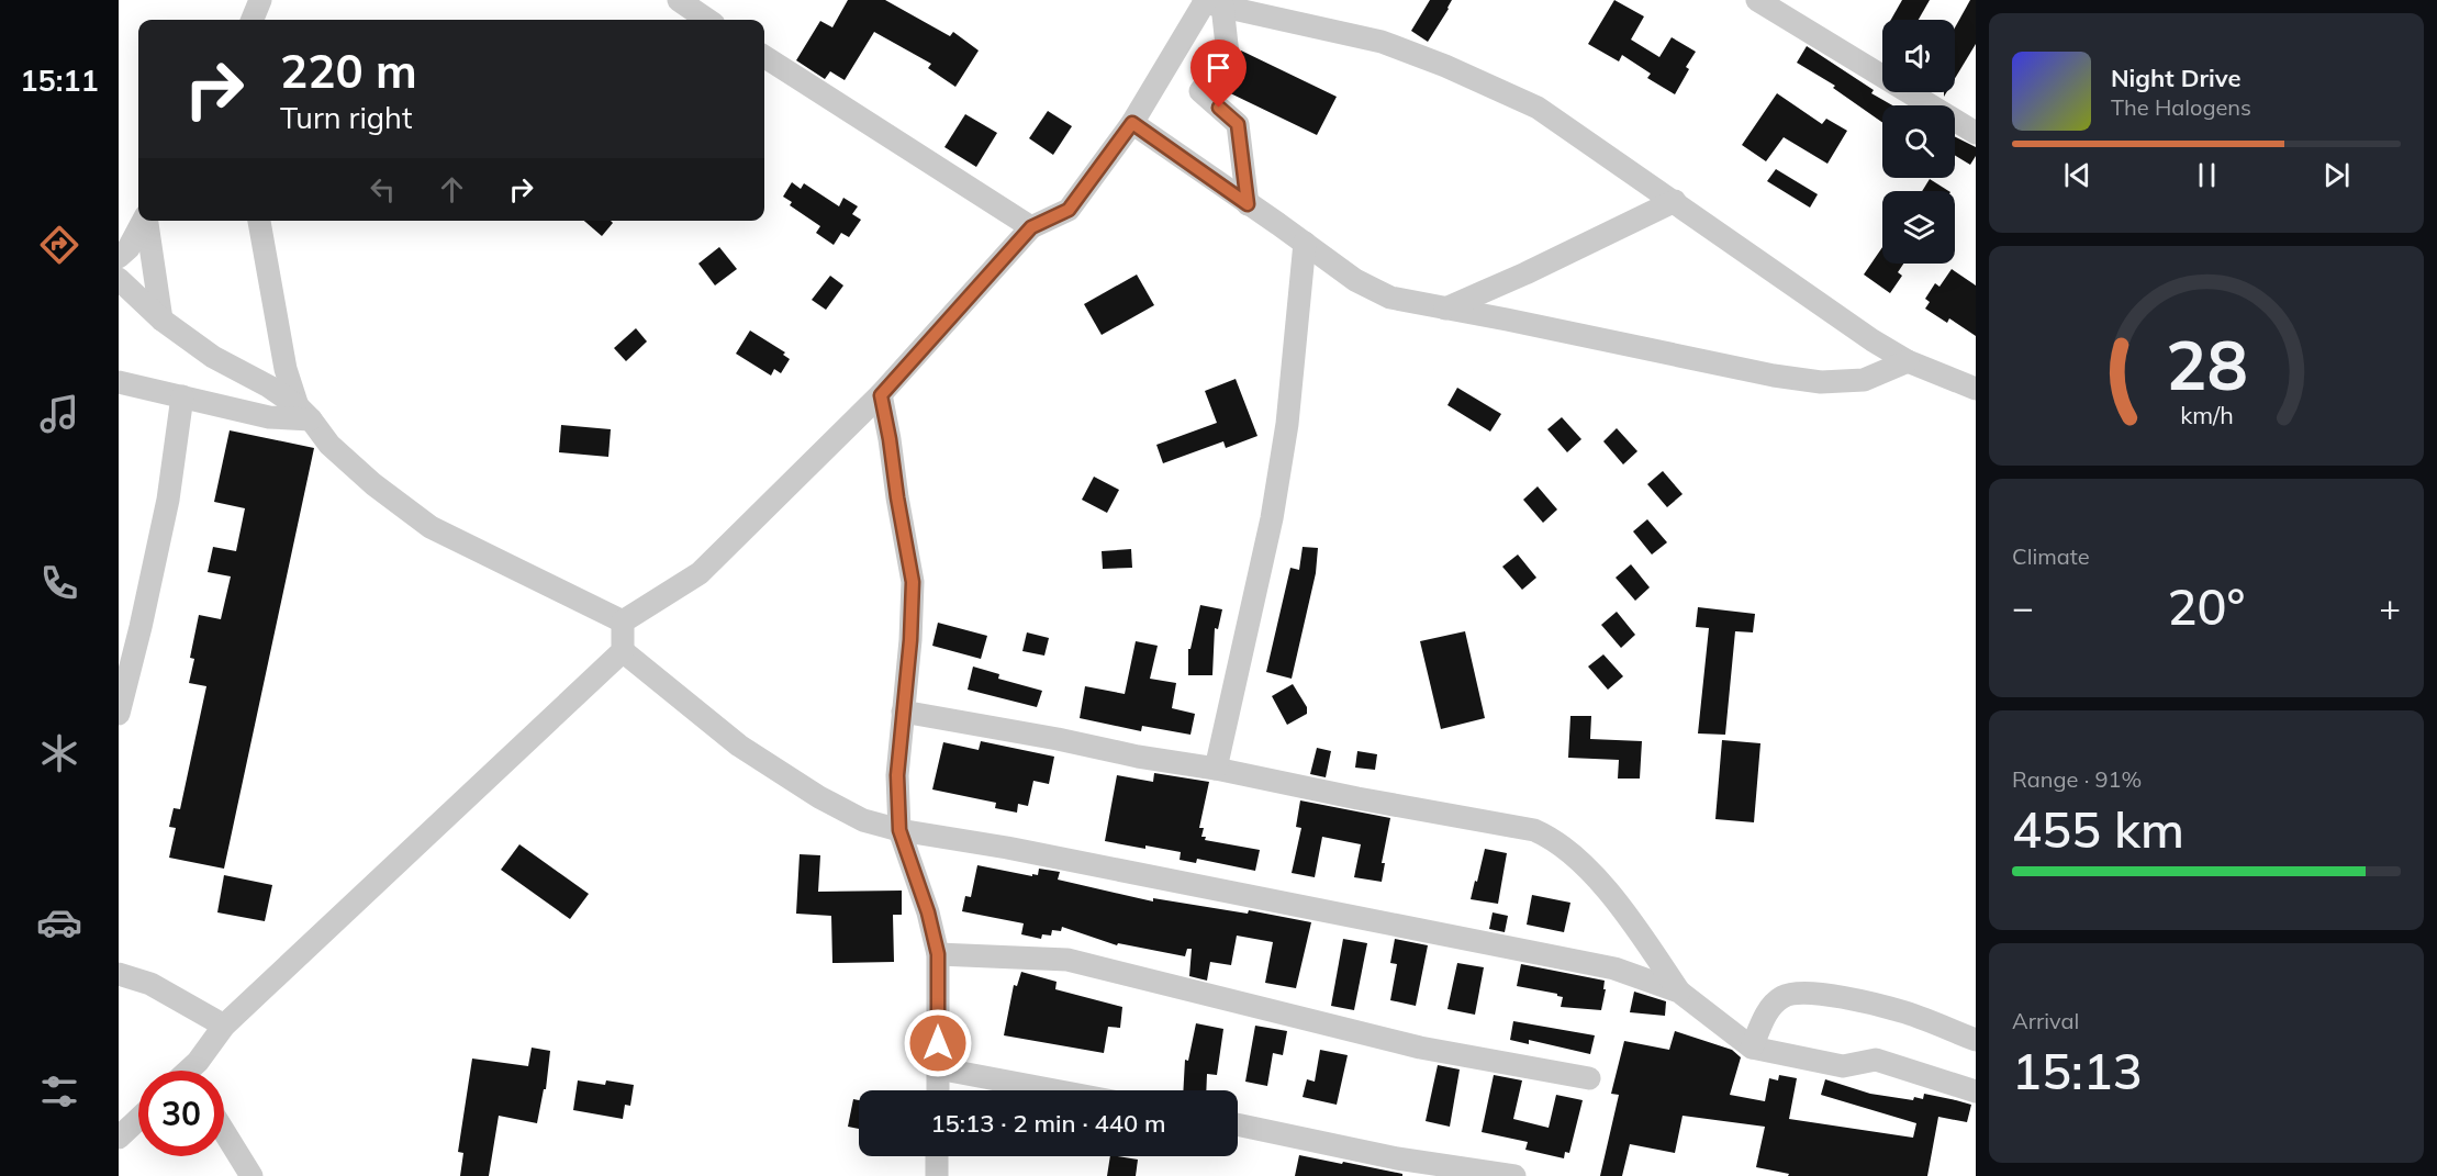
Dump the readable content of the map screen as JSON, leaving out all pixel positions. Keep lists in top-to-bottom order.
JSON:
{
  "page": {
    "tabs": "15:11",
    "turn": ["220 m", "Turn right"],
    "song": ["Night Drive", "The Halogens"],
    "tile": [
      "Climate",
      ["Range · 91%", "455 km"],
      ["Arrival", "15:13"]
    ],
    "heat": ["−", "20°", "+"],
    "limit": "30",
    "trip": "15:13 · 2 min · 440 m",
    "gauge": ["28", "km/h"]
  }
}
